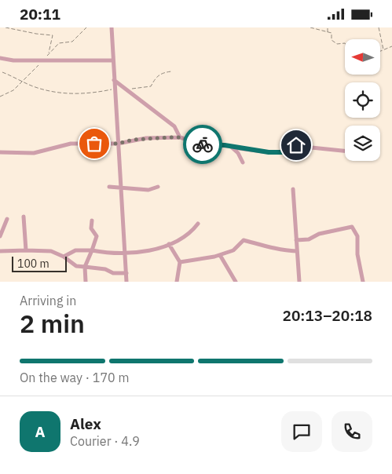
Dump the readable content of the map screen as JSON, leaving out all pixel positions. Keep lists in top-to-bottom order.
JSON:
{
  "scale_bar": "100 m",
  "north": "left",
  "page": {
    "status": "20:11",
    "scale": "100 m",
    "heading": ["2 min", "Arriving in", "20:13–20:18"],
    "panel": ["Alex", "Courier · 4.9"],
    "bar": "On the way · 170 m",
    "round": "A"
  }
}
